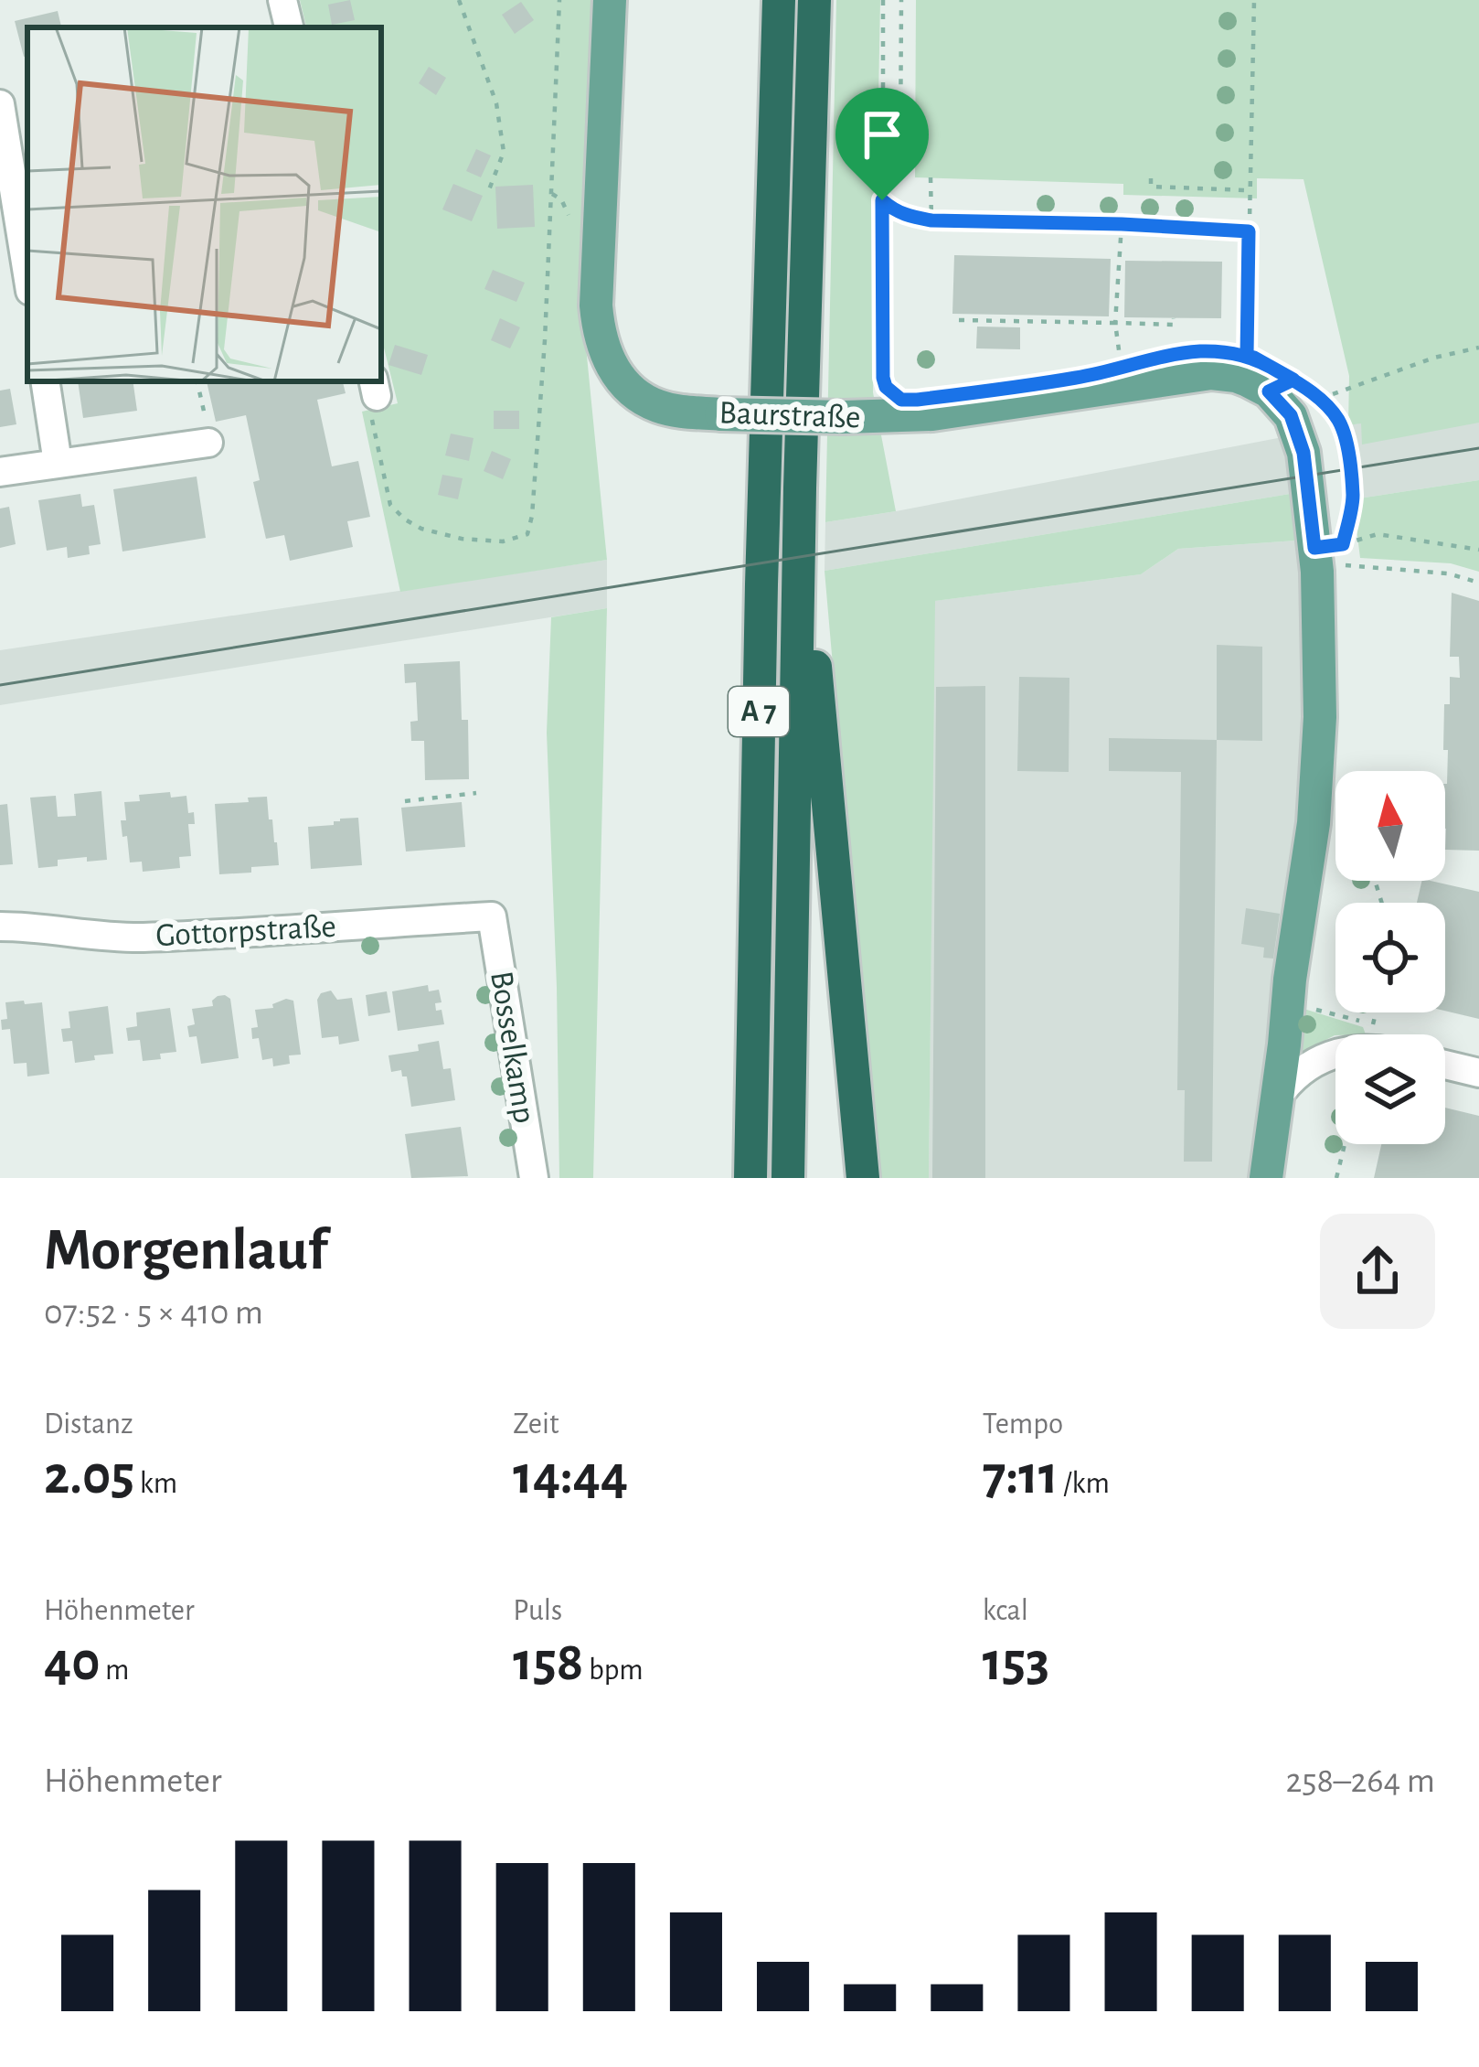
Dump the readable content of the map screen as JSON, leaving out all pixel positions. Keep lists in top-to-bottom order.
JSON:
{
  "streets": {
    "highway": ["A 7"],
    "main road": ["Baurstraße"],
    "street": ["Gottorpstraße", "Bosselkamp"]
  },
  "crossings": [
    ["Gottorpstraße", "Bosselkamp"]
  ],
  "north": "top",
  "page": {
    "heading": ["Morgenlauf", "07:52 · 5 × 410 m"],
    "stats": [
      ["Distanz", "2.05 km"],
      ["Zeit", "14:44"],
      ["Tempo", "7:11 /km"],
      ["Höhenmeter", "40 m"],
      ["Puls", "158 bpm"],
      ["kcal", "153"]
    ],
    "chart": ["Höhenmeter", "258–264 m"]
  }
}
